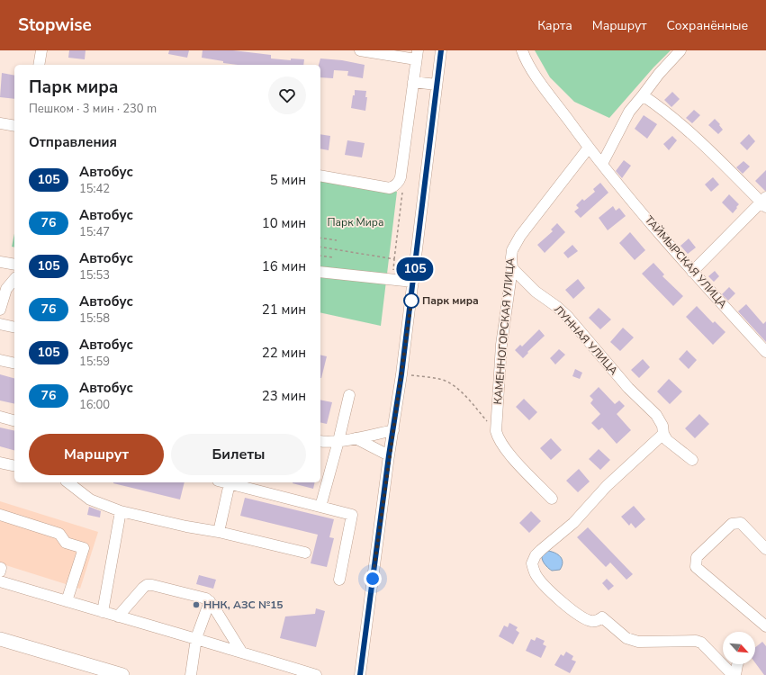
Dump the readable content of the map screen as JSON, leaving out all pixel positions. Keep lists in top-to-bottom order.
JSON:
{
  "streets": {
    "street": ["ТАЙМЫРСКАЯ УЛИЦА", "КАМЕННОГОРСКАЯ УЛИЦА", "ЛУННАЯ УЛИЦА"]
  },
  "crossings": [
    ["ТАЙМЫРСКАЯ УЛИЦА", "КАМЕННОГОРСКАЯ УЛИЦА"],
    ["КАМЕННОГОРСКАЯ УЛИЦА", "ЛУННАЯ УЛИЦА"]
  ],
  "parks": ["Парк Мира"],
  "places": ["Парк мира", "ННК, АЗС №15"],
  "lines": ["bus line 105"],
  "north": "bottom right",
  "page": {
    "header": "Stopwise",
    "nav": ["Карта", "Маршрут", "Сохранённые"],
    "on_map": "105",
    "heading": [
      ["Парк мира", "Пешком · 3 мин · 230 m"],
      "Отправления"
    ],
    "list": [
      {
        "mark": "105",
        "name": "Автобус",
        "note": "15:42",
        "value": "5 мин"
      },
      {
        "mark": "76",
        "name": "Автобус",
        "note": "15:47",
        "value": "10 мин"
      },
      {
        "mark": "105",
        "name": "Автобус",
        "note": "15:53",
        "value": "16 мин"
      },
      {
        "mark": "76",
        "name": "Автобус",
        "note": "15:58",
        "value": "21 мин"
      },
      {
        "mark": "105",
        "name": "Автобус",
        "note": "15:59",
        "value": "22 мин"
      },
      {
        "mark": "76",
        "name": "Автобус",
        "note": "16:00",
        "value": "23 мин"
      }
    ],
    "buttons": ["Маршрут", "Билеты"]
  }
}
